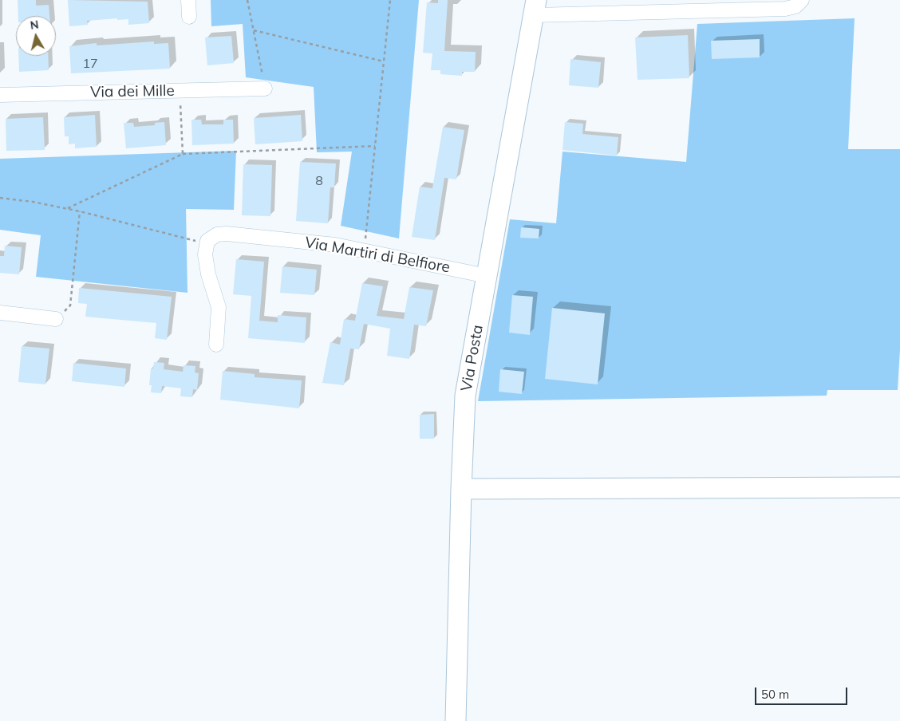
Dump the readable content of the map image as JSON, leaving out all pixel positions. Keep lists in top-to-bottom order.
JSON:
{
  "streets": {
    "street": ["Via dei Mille", "Via Martiri di Belfiore", "Via Posta"]
  },
  "crossings": [
    ["Via Martiri di Belfiore", "Via Posta"]
  ],
  "house_numbers": ["17", "8"],
  "scale_bar": "50 m",
  "north": "top"
}
